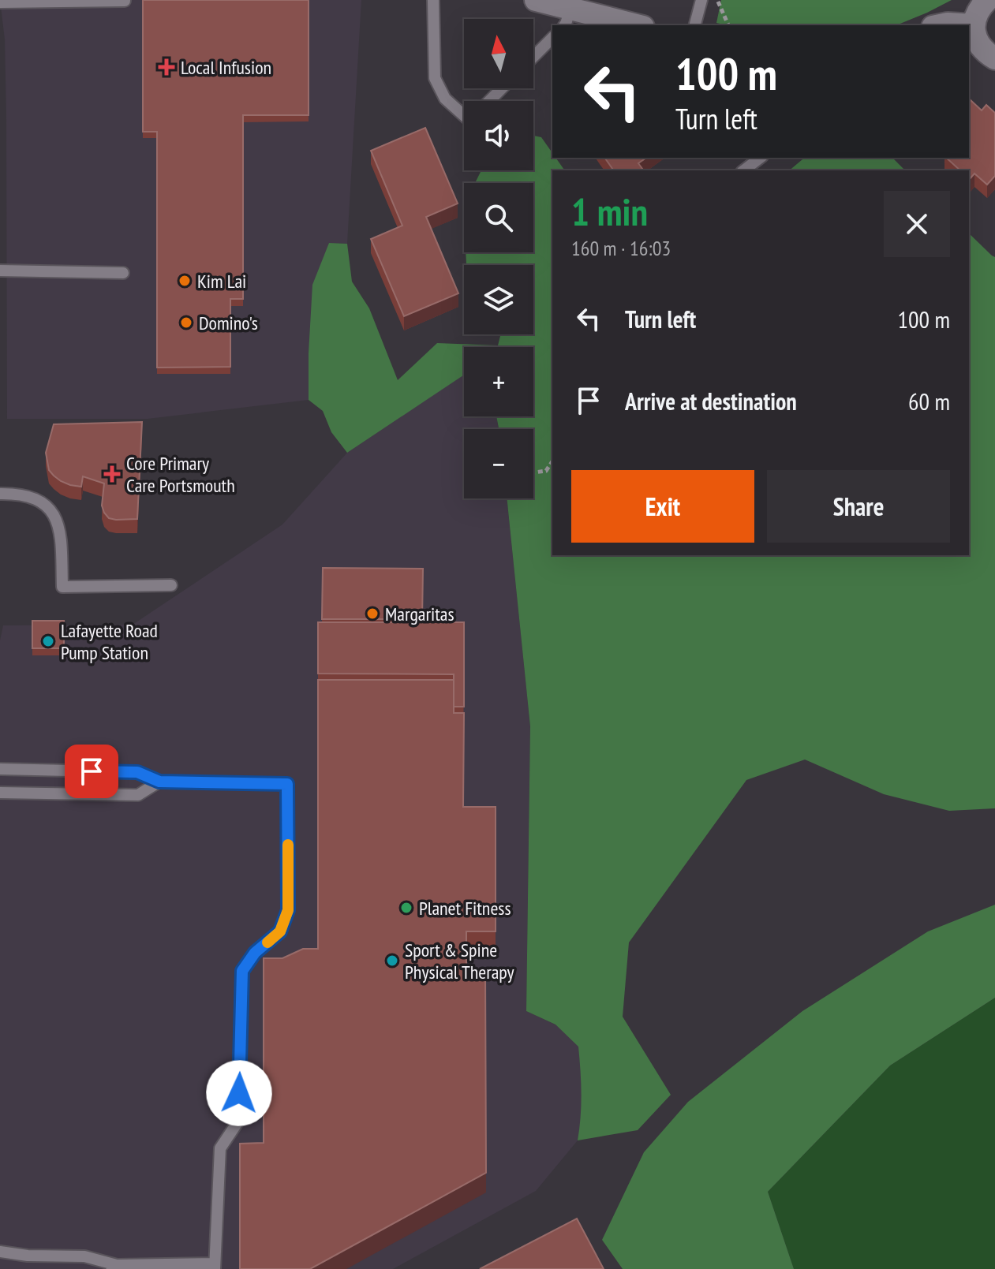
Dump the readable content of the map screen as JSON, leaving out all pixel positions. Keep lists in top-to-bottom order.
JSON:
{
  "places": {
    "health": ["Local Infusion", "Core Primary Care Portsmouth"],
    "other": [
      "Kim Lai",
      "Domino's",
      "Margaritas",
      "Lafayette Road Pump Station",
      "Planet Fitness",
      "Sport & Spine Physical Therapy"
    ]
  },
  "north": "top",
  "page": {
    "map_buttons": ["+", "−"],
    "turn": ["100 m", "Turn left"],
    "heading": ["1 min", "160 m · 16:03"],
    "list": [
      {
        "name": "Turn left",
        "value": "100 m"
      },
      {
        "name": "Arrive at destination",
        "value": "60 m"
      }
    ],
    "buttons": ["Exit", "Share"]
  }
}
